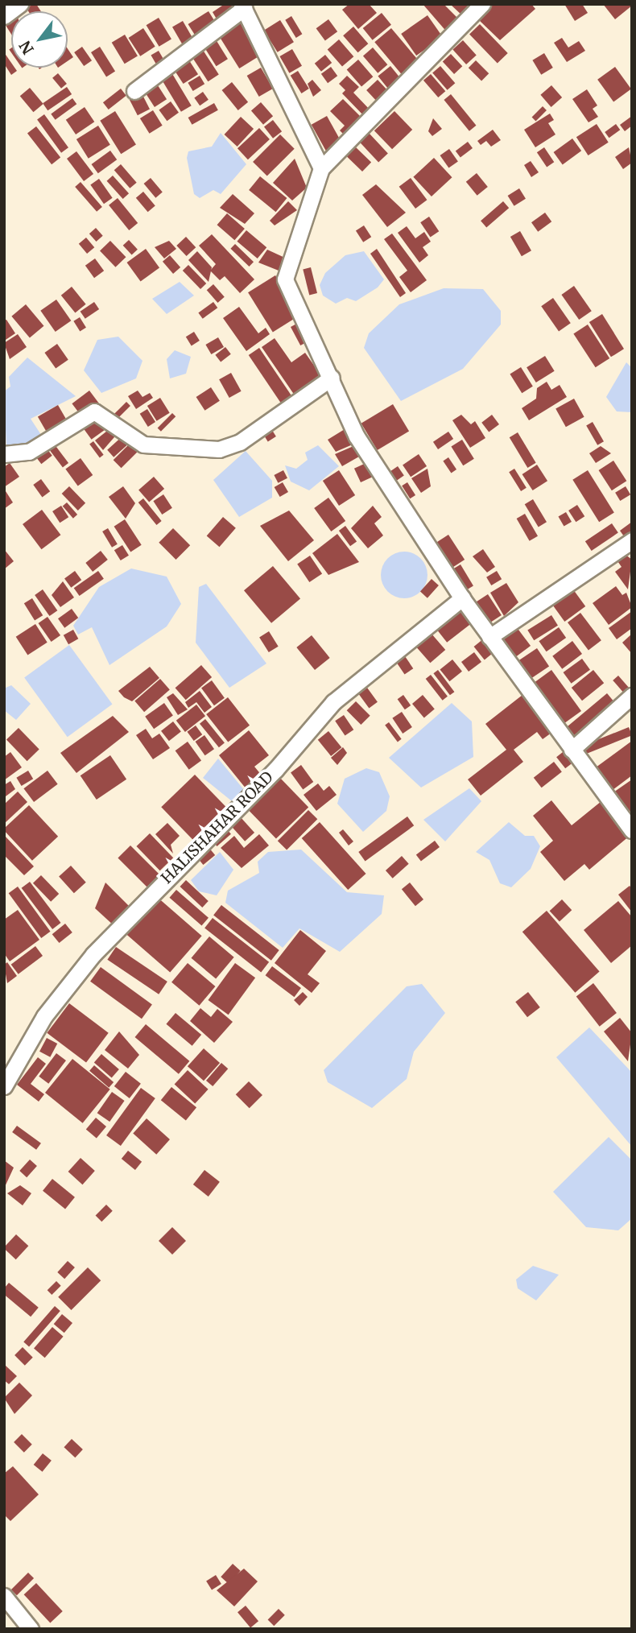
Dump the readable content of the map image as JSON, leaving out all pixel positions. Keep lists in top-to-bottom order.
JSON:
{
  "streets": {
    "street": ["HALISHAHAR ROAD"]
  },
  "north": "bottom left"
}
